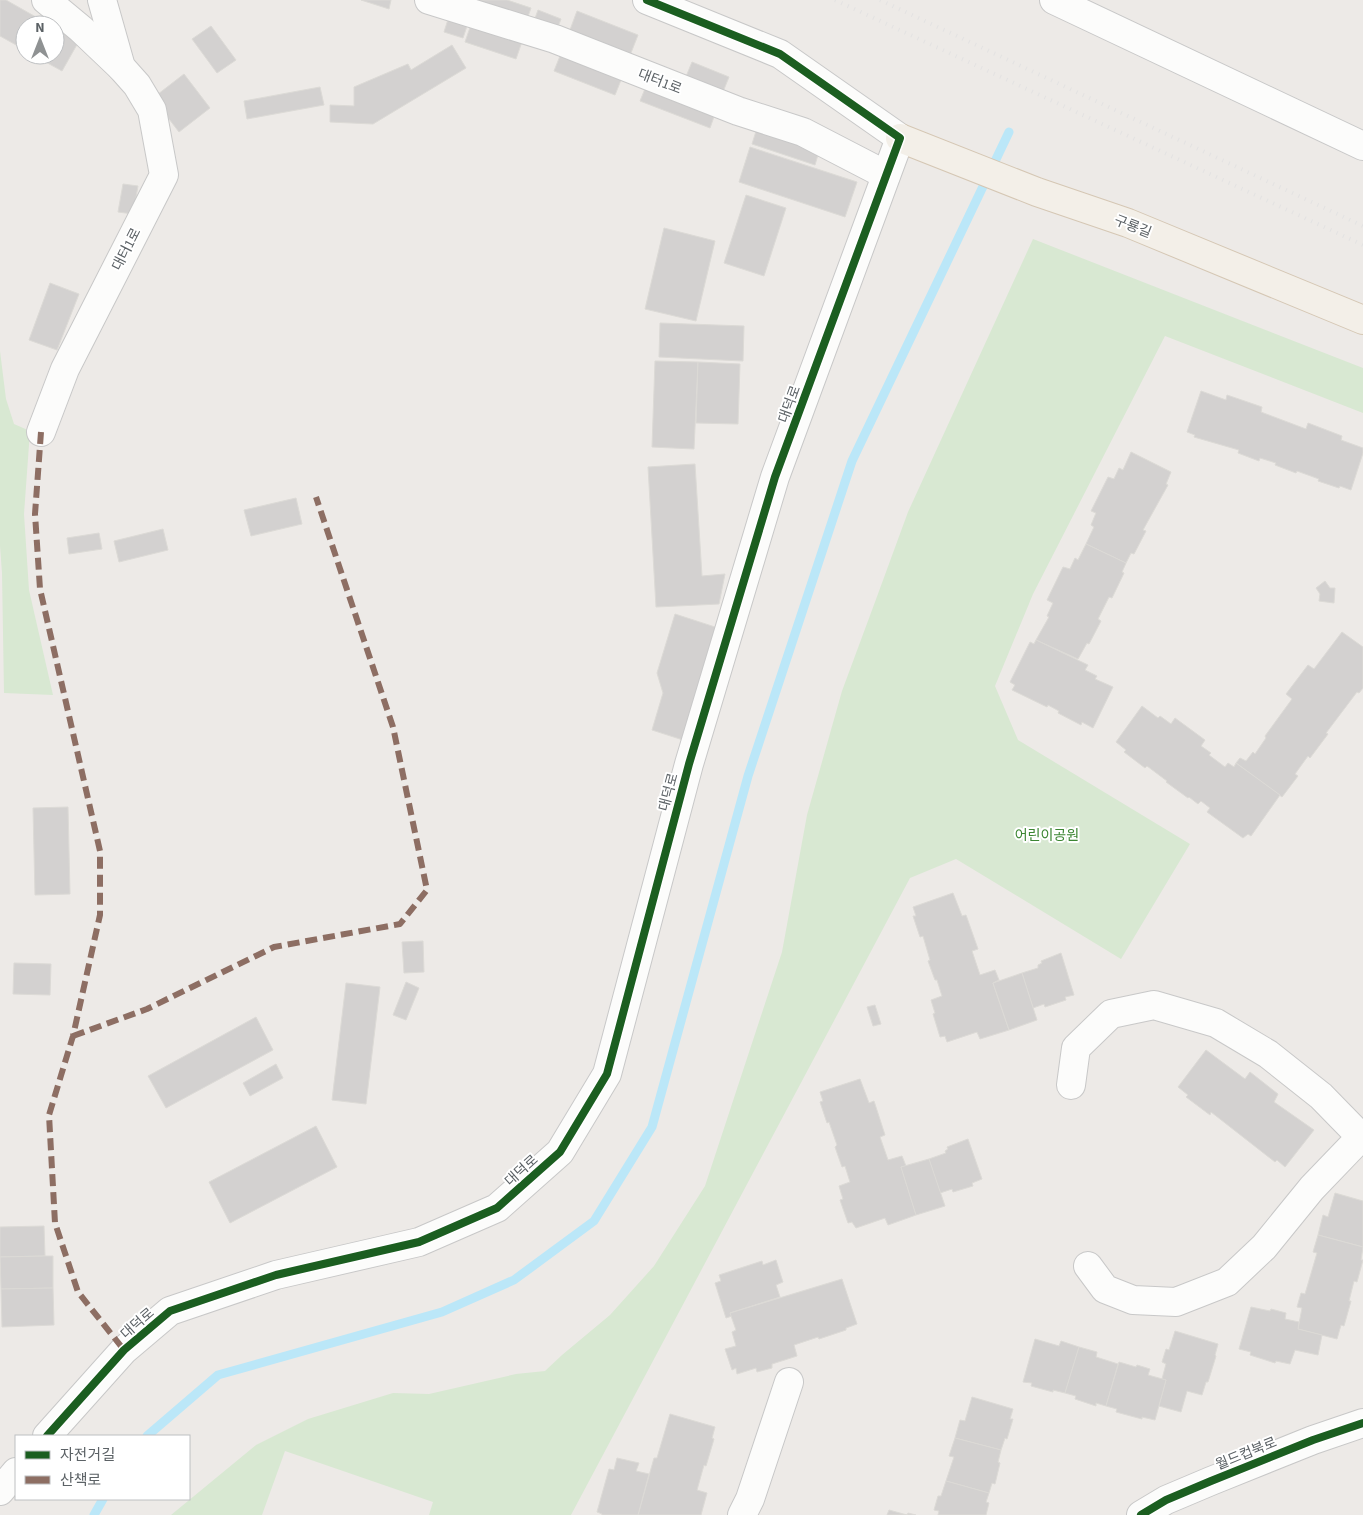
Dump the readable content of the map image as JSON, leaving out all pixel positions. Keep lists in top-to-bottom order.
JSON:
{
  "streets": {
    "main road": ["구룡길"],
    "street": ["대터1로", "대덕로", "월드컵북로"]
  },
  "crossings": [
    ["대터1로", "대덕로"],
    ["구룡길", "대덕로"]
  ],
  "parks": ["어린이공원"],
  "legend": ["자전거길", "산책로"],
  "north": "top"
}
